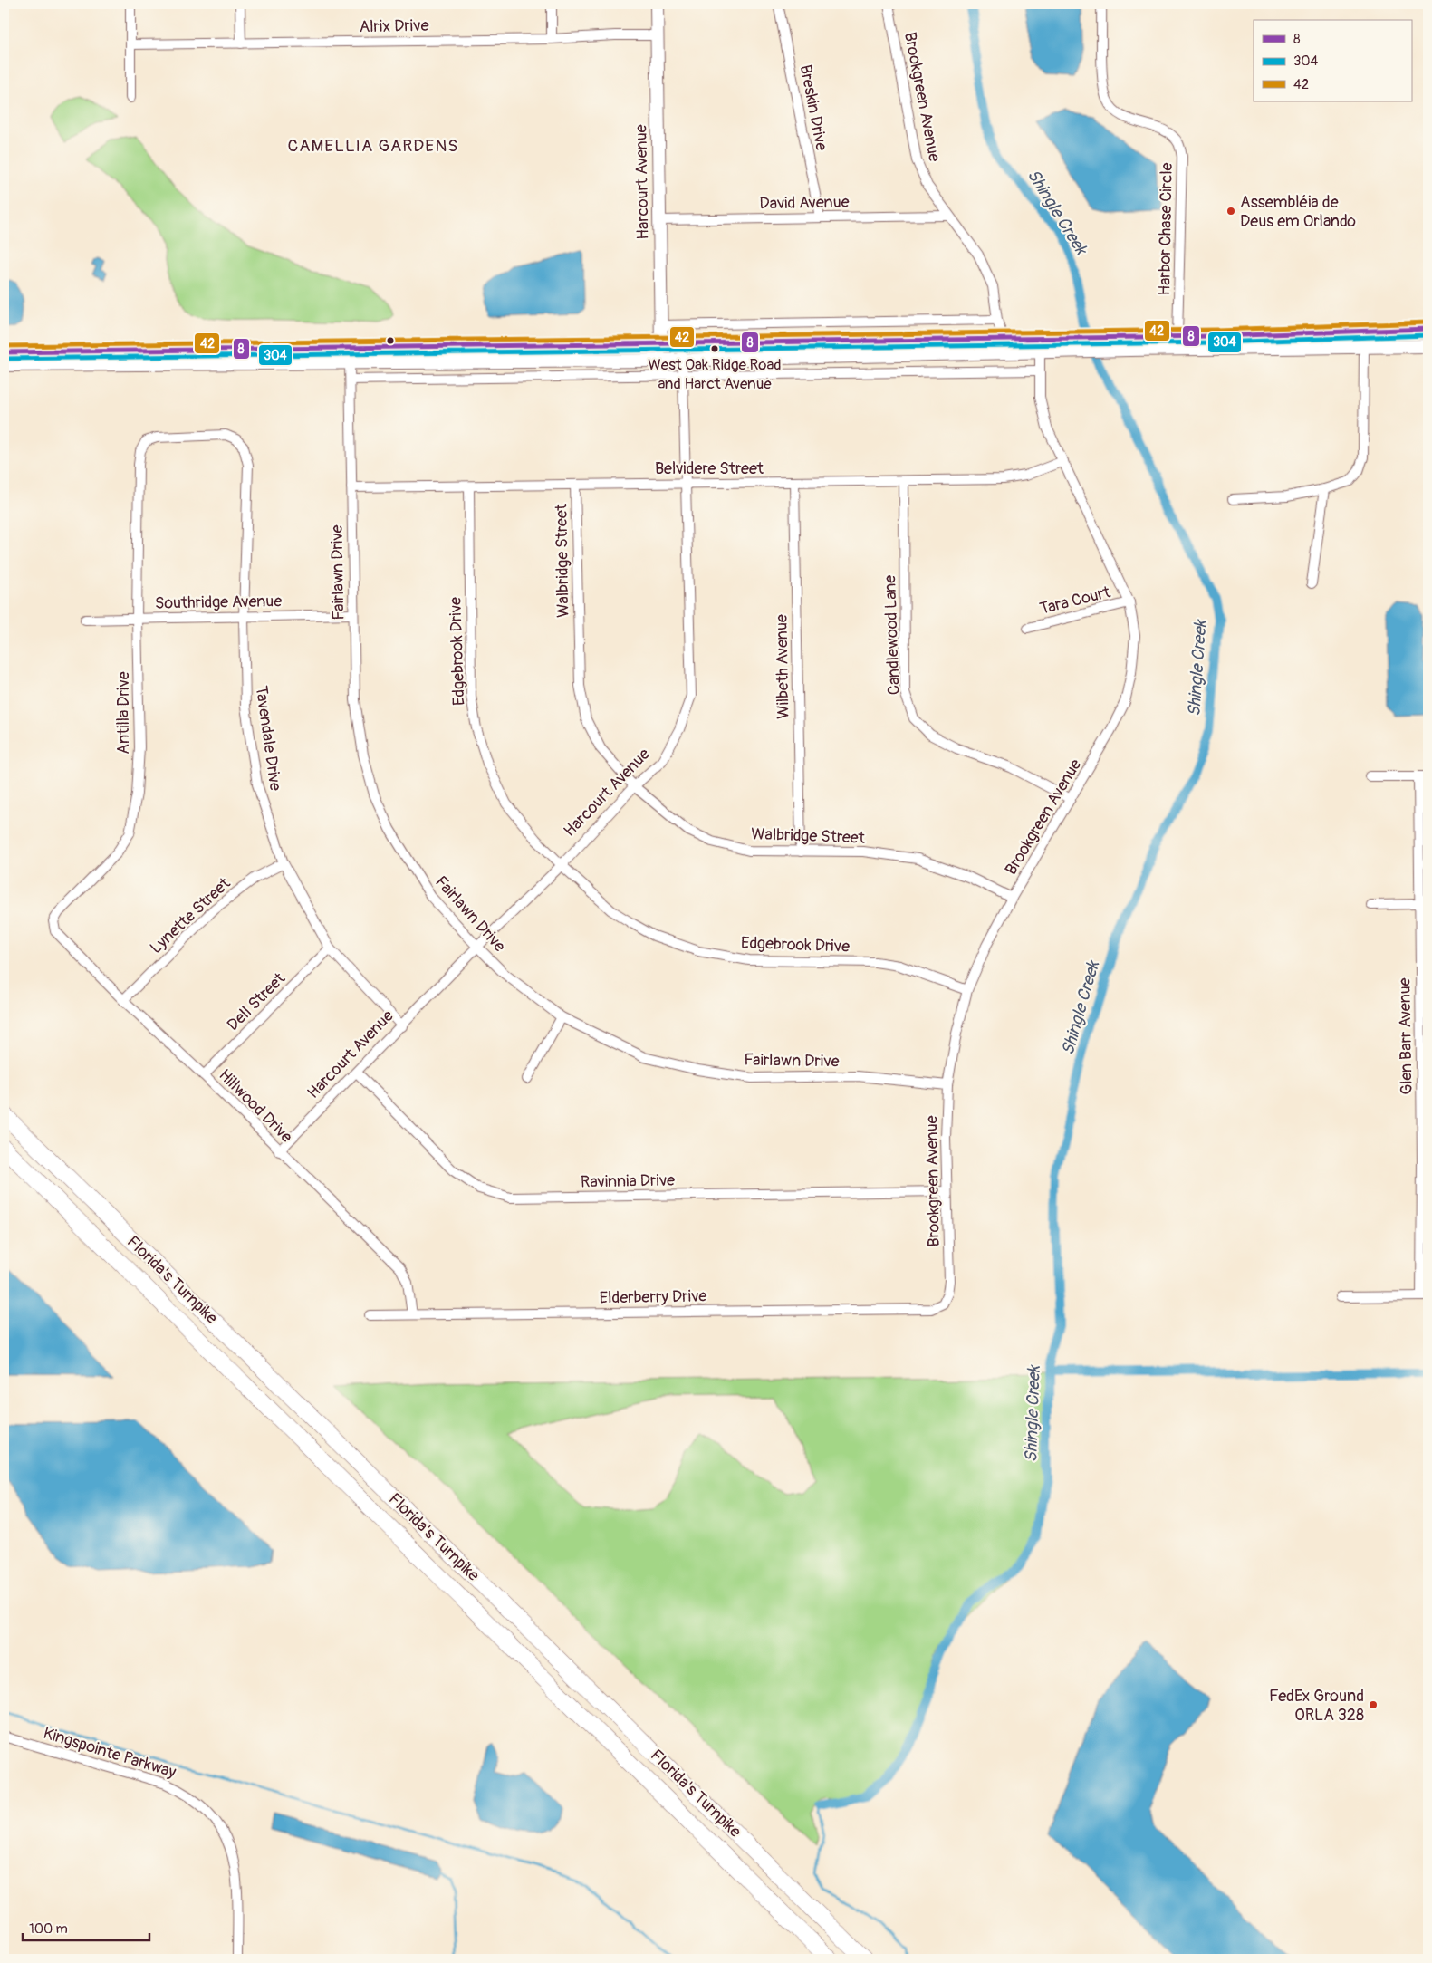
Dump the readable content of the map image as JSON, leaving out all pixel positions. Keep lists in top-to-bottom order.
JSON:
{
  "streets": {
    "highway": ["Florida's Turnpike"],
    "street": [
      "Alrix Drive",
      "Brookgreen Avenue",
      "Breskin Drive",
      "Harcourt Avenue",
      "David Avenue",
      "Harbor Chase Circle",
      "Belvidere Street",
      "Walbridge Street",
      "Fairlawn Drive",
      "Tara Court",
      "Southridge Avenue",
      "Candlewood Lane",
      "Edgebrook Drive",
      "Wilbeth Avenue",
      "Antilla Drive",
      "Tavendale Drive",
      "Lynette Street",
      "Dell Street",
      "Glen Barr Avenue",
      "Hillwood Drive",
      "Ravinnia Drive",
      "Elderberry Drive",
      "Kingspointe Parkway"
    ]
  },
  "crossings": [
    ["Alrix Drive", "Harcourt Avenue"],
    ["Brookgreen Avenue", "David Avenue"],
    ["Brookgreen Avenue", "Belvidere Street"],
    ["Brookgreen Avenue", "Walbridge Street"],
    ["Brookgreen Avenue", "Fairlawn Drive"],
    ["Brookgreen Avenue", "Tara Court"],
    ["Brookgreen Avenue", "Candlewood Lane"],
    ["Brookgreen Avenue", "Edgebrook Drive"],
    ["Brookgreen Avenue", "Ravinnia Drive"],
    ["Brookgreen Avenue", "Elderberry Drive"],
    ["Breskin Drive", "David Avenue"],
    ["Harcourt Avenue", "David Avenue"],
    ["Harcourt Avenue", "Belvidere Street"],
    ["Harcourt Avenue", "Walbridge Street"],
    ["Harcourt Avenue", "Fairlawn Drive"],
    ["Harcourt Avenue", "Edgebrook Drive"],
    ["Harcourt Avenue", "Tavendale Drive"],
    ["Harcourt Avenue", "Hillwood Drive"],
    ["Harcourt Avenue", "Ravinnia Drive"],
    ["Belvidere Street", "Walbridge Street"],
    ["Belvidere Street", "Fairlawn Drive"],
    ["Belvidere Street", "Candlewood Lane"],
    ["Belvidere Street", "Edgebrook Drive"],
    ["Belvidere Street", "Wilbeth Avenue"],
    ["Walbridge Street", "Wilbeth Avenue"],
    ["Fairlawn Drive", "Southridge Avenue"],
    ["Southridge Avenue", "Antilla Drive"],
    ["Southridge Avenue", "Tavendale Drive"],
    ["Antilla Drive", "Tavendale Drive"],
    ["Antilla Drive", "Hillwood Drive"],
    ["Tavendale Drive", "Lynette Street"],
    ["Tavendale Drive", "Dell Street"],
    ["Lynette Street", "Hillwood Drive"],
    ["Dell Street", "Hillwood Drive"],
    ["Hillwood Drive", "Elderberry Drive"]
  ],
  "districts": ["CAMELLIA GARDENS"],
  "water": ["Shingle Creek"],
  "places": ["Assembléia de Deus em Orlando", "West Oak Ridge Road and Harct Avenue", "FedEx Ground ORLA 328"],
  "lines": ["transit line 42", "transit line 8", "transit line 304"],
  "legend": ["8", "304", "42"],
  "scale_bar": "100 m"
}
